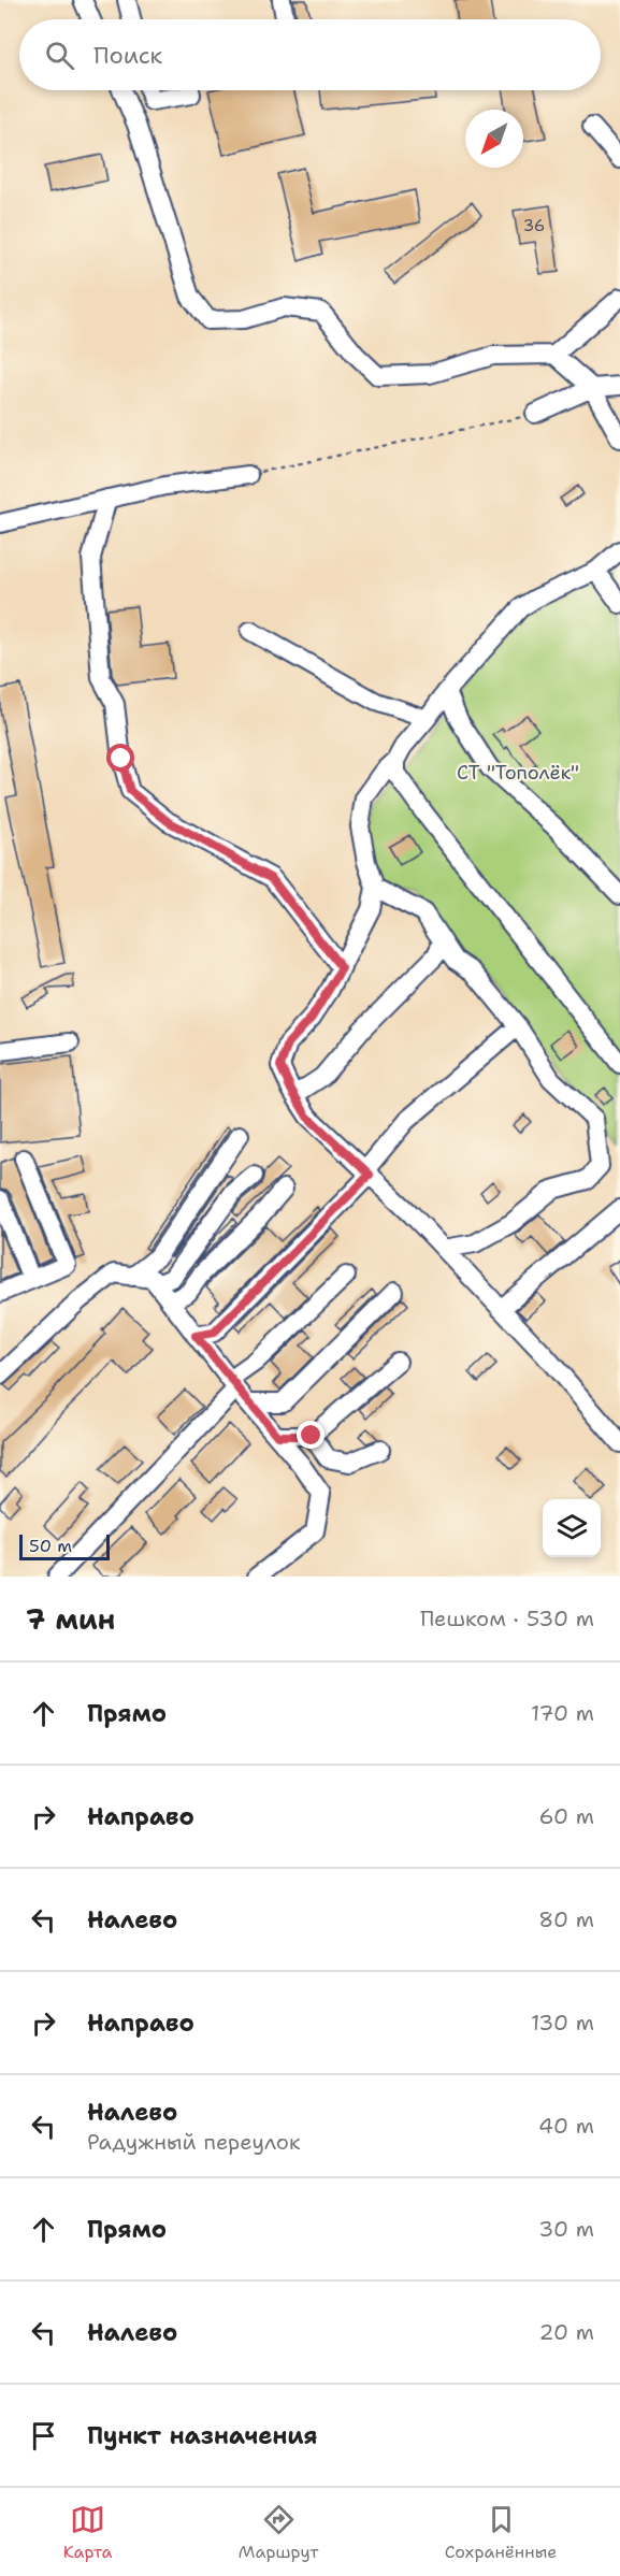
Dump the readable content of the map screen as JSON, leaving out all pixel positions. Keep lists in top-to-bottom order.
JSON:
{
  "parks": ["СТ \"Тополёк\""],
  "house_numbers": ["36"],
  "scale_bar": "50 m",
  "north": "bottom left",
  "page": {
    "search": "Поиск",
    "scale": "50 m",
    "heading": ["7 мин", "Пешком · 530 m"],
    "list": [
      ["Прямо", "170 m"],
      ["Направо", "60 m"],
      ["Налево", "80 m"],
      ["Направо", "130 m"],
      ["Налево", "Радужный переулок", "40 m"],
      ["Прямо", "30 m"],
      ["Налево", "20 m"],
      "Пункт назначения"
    ],
    "nav": ["Карта", "Маршрут", "Сохранённые"]
  }
}
